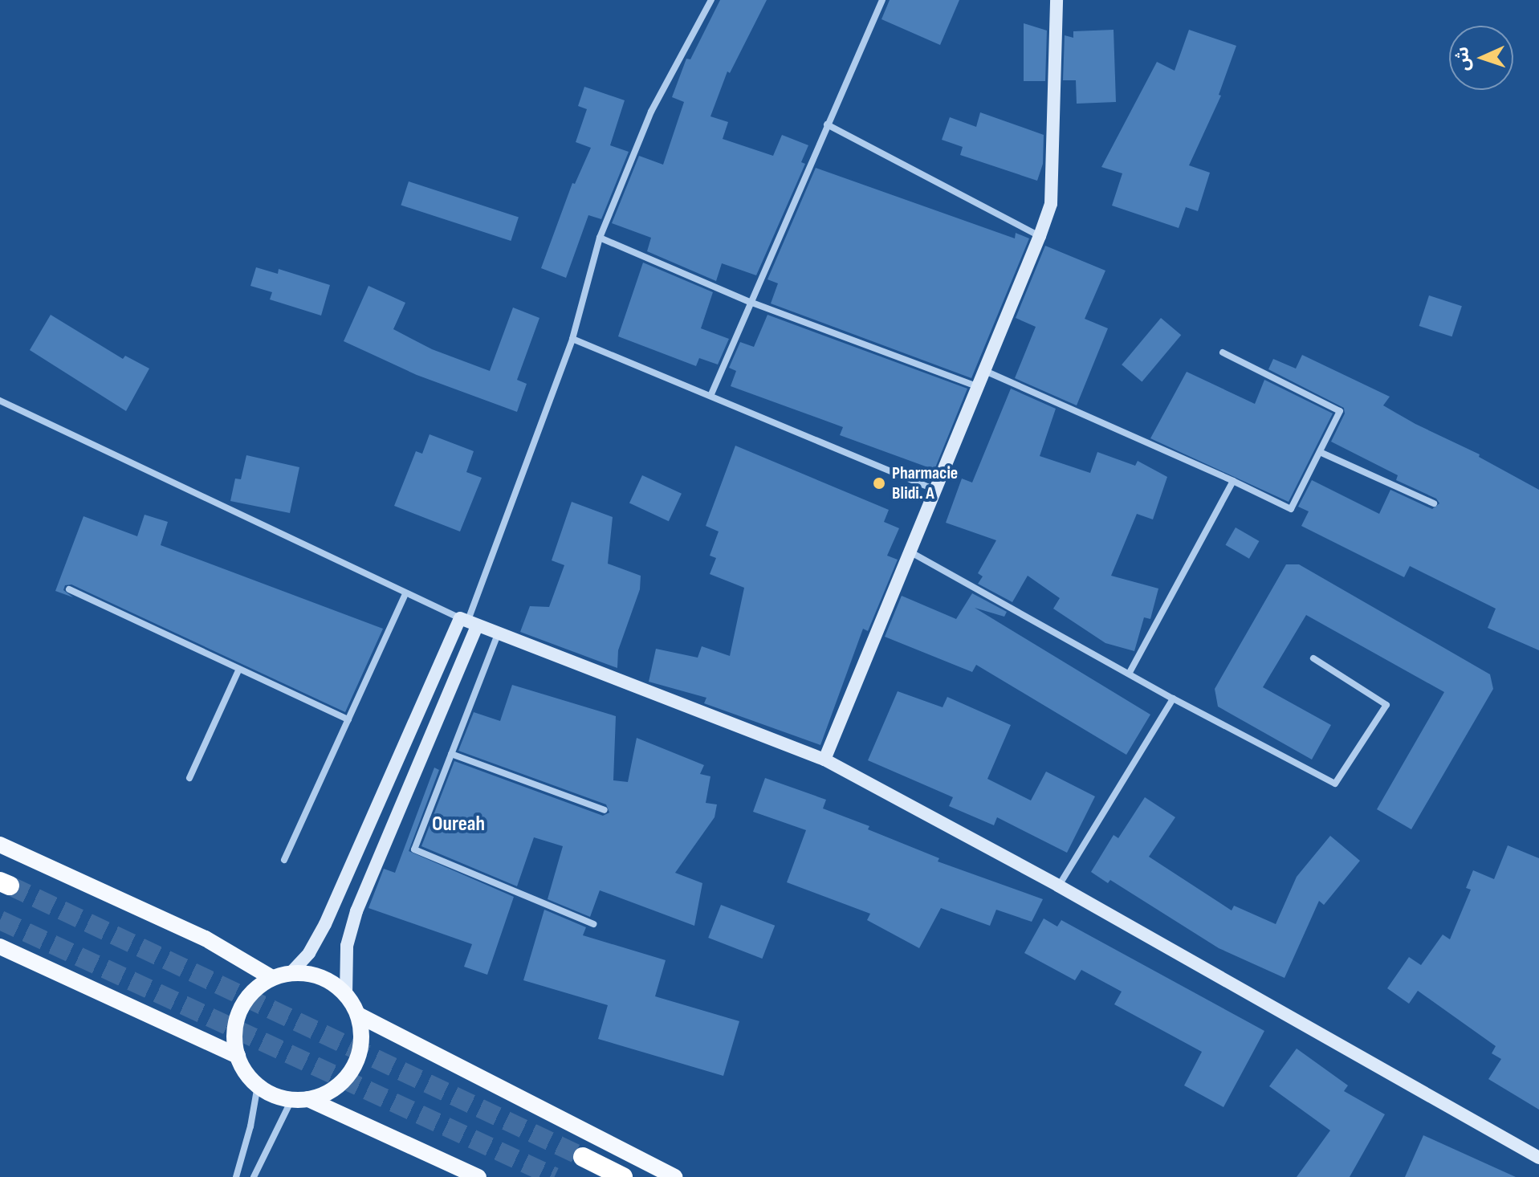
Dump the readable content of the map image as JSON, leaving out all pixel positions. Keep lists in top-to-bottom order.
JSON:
{
  "districts": ["Oureah"],
  "places": ["Pharmacie Blidi. A"],
  "north": "left"
}
